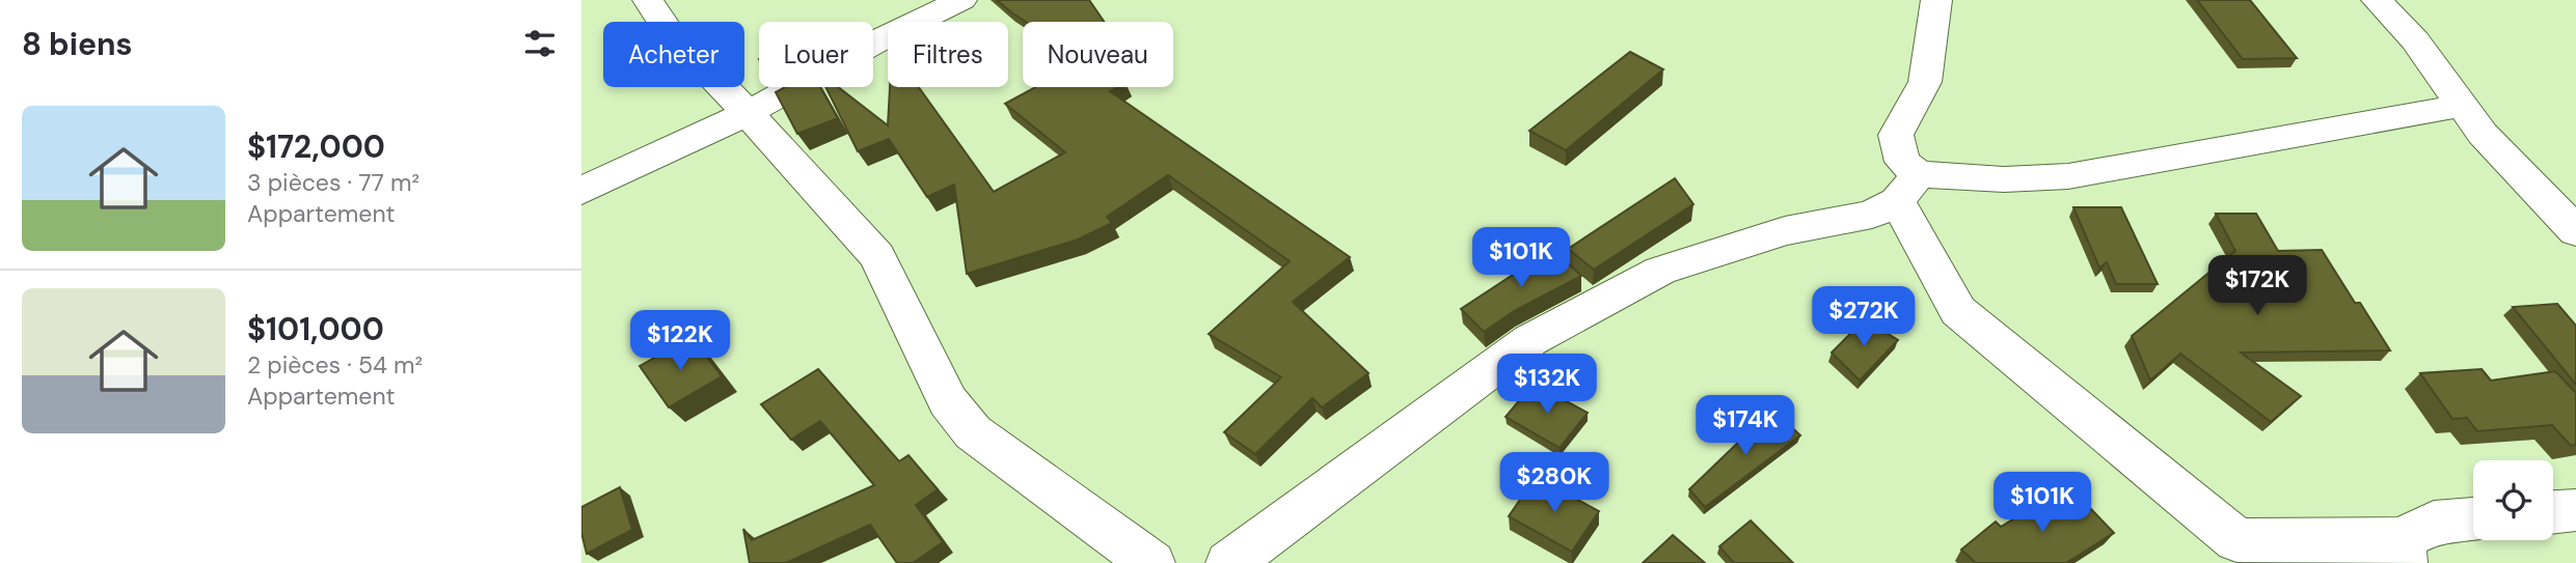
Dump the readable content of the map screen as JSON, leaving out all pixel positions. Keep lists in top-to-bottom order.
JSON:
{
  "page": {
    "heading": "8 biens",
    "chip": [
      "Acheter",
      "Louer",
      "Filtres",
      "Nouveau"
    ],
    "list": [
      {
        "name": "$172,000",
        "note": "3 pièces · 77 m² · Appartement"
      },
      {
        "name": "$101,000",
        "note": "2 pièces · 54 m² · Appartement"
      }
    ],
    "price": [
      "$101K",
      "$172K",
      "$272K",
      "$122K",
      "$132K",
      "$174K",
      "$280K",
      "$101K"
    ]
  }
}
